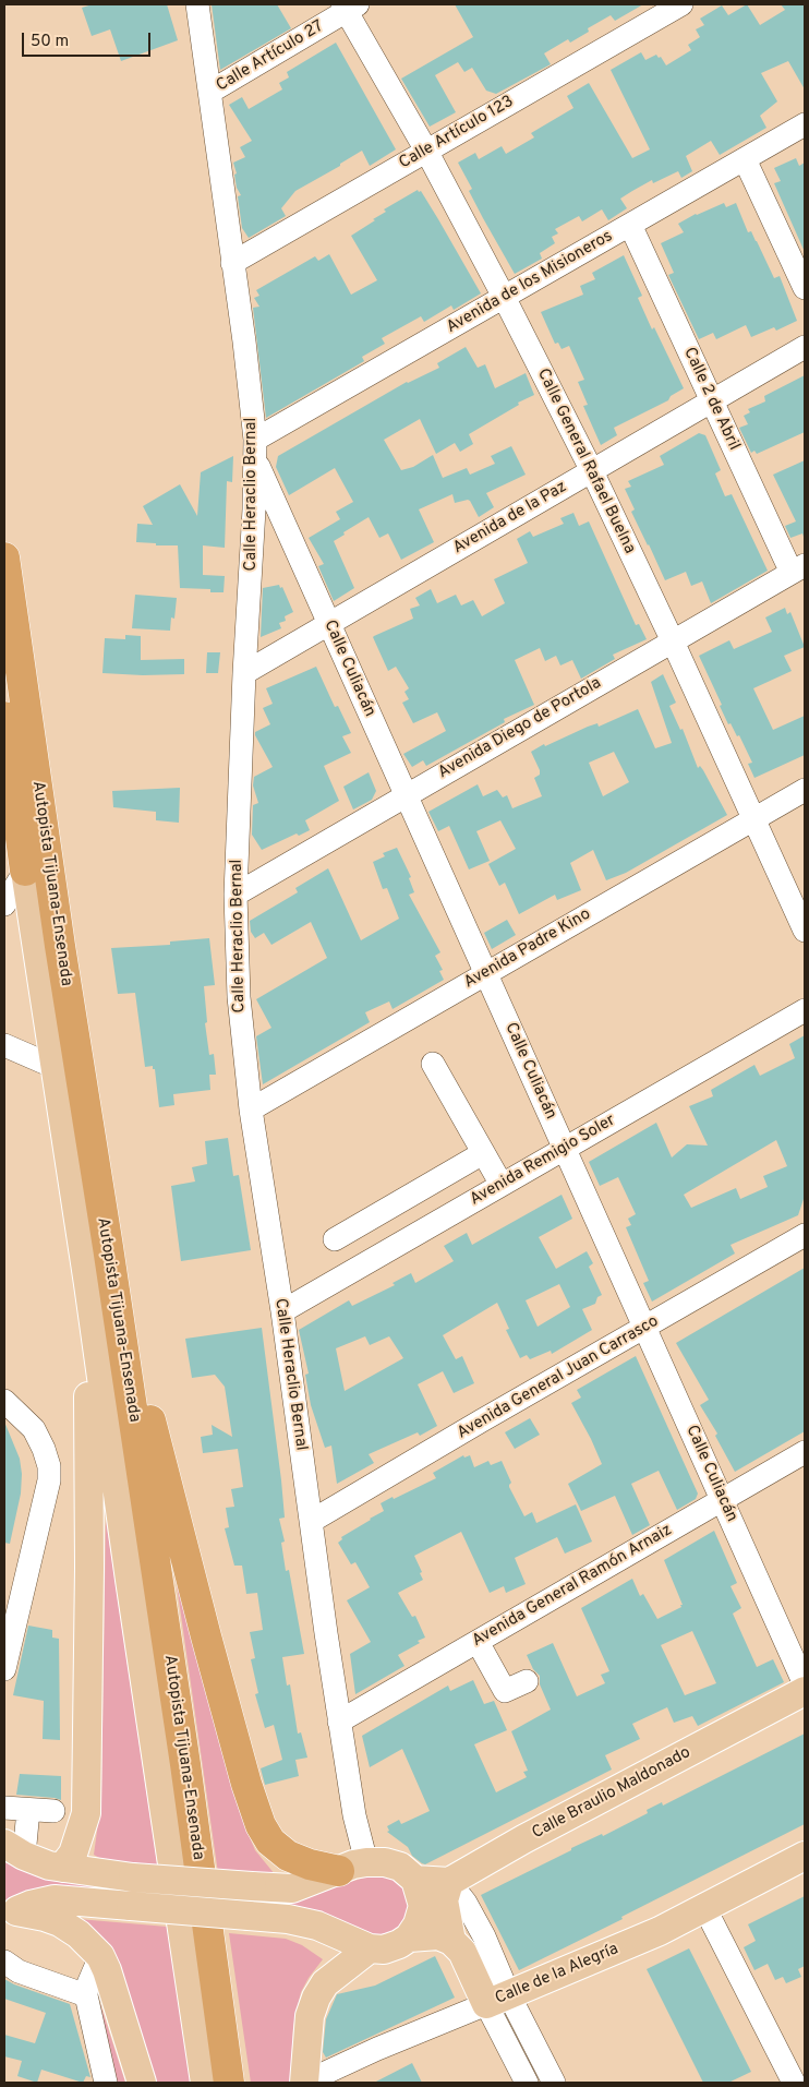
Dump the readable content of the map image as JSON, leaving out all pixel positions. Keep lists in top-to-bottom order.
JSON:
{
  "streets": {
    "highway": ["Autopista Tijuana-Ensenada"],
    "main road": ["Calle Braulio Maldonado", "Calle de la Alegría"],
    "street": [
      "Calle Artículo 27",
      "Calle Artículo 123",
      "Avenida de los Misioneros",
      "Calle 2 de Abril",
      "Calle General Rafael Buelna",
      "Calle Heraclio Bernal",
      "Avenida de la Paz",
      "Calle Culiacán",
      "Avenida Diego de Portola",
      "Avenida Padre Kino",
      "Avenida Remigio Soler",
      "Avenida General Juan Carrasco",
      "Avenida General Ramón Arnaiz"
    ]
  },
  "crossings": [
    ["Calle Artículo 27", "Calle General Rafael Buelna"],
    ["Calle Artículo 27", "Calle Heraclio Bernal"],
    ["Calle Artículo 123", "Calle General Rafael Buelna"],
    ["Calle Artículo 123", "Calle Heraclio Bernal"],
    ["Avenida de los Misioneros", "Calle 2 de Abril"],
    ["Avenida de los Misioneros", "Calle General Rafael Buelna"],
    ["Avenida de los Misioneros", "Calle Heraclio Bernal"],
    ["Avenida de los Misioneros", "Calle Culiacán"],
    ["Calle 2 de Abril", "Avenida de la Paz"],
    ["Calle 2 de Abril", "Avenida Diego de Portola"],
    ["Calle General Rafael Buelna", "Avenida de la Paz"],
    ["Calle General Rafael Buelna", "Avenida Diego de Portola"],
    ["Calle General Rafael Buelna", "Avenida Padre Kino"],
    ["Calle Heraclio Bernal", "Avenida de la Paz"],
    ["Calle Heraclio Bernal", "Calle Culiacán"],
    ["Calle Heraclio Bernal", "Avenida Diego de Portola"],
    ["Calle Heraclio Bernal", "Avenida Padre Kino"],
    ["Calle Heraclio Bernal", "Avenida Remigio Soler"],
    ["Calle Heraclio Bernal", "Avenida General Juan Carrasco"],
    ["Calle Heraclio Bernal", "Avenida General Ramón Arnaiz"],
    ["Avenida de la Paz", "Calle Culiacán"],
    ["Calle Culiacán", "Avenida Diego de Portola"],
    ["Calle Culiacán", "Avenida Padre Kino"],
    ["Calle Culiacán", "Avenida Remigio Soler"],
    ["Calle Culiacán", "Avenida General Juan Carrasco"],
    ["Calle Culiacán", "Avenida General Ramón Arnaiz"]
  ],
  "scale_bar": "50 m"
}
